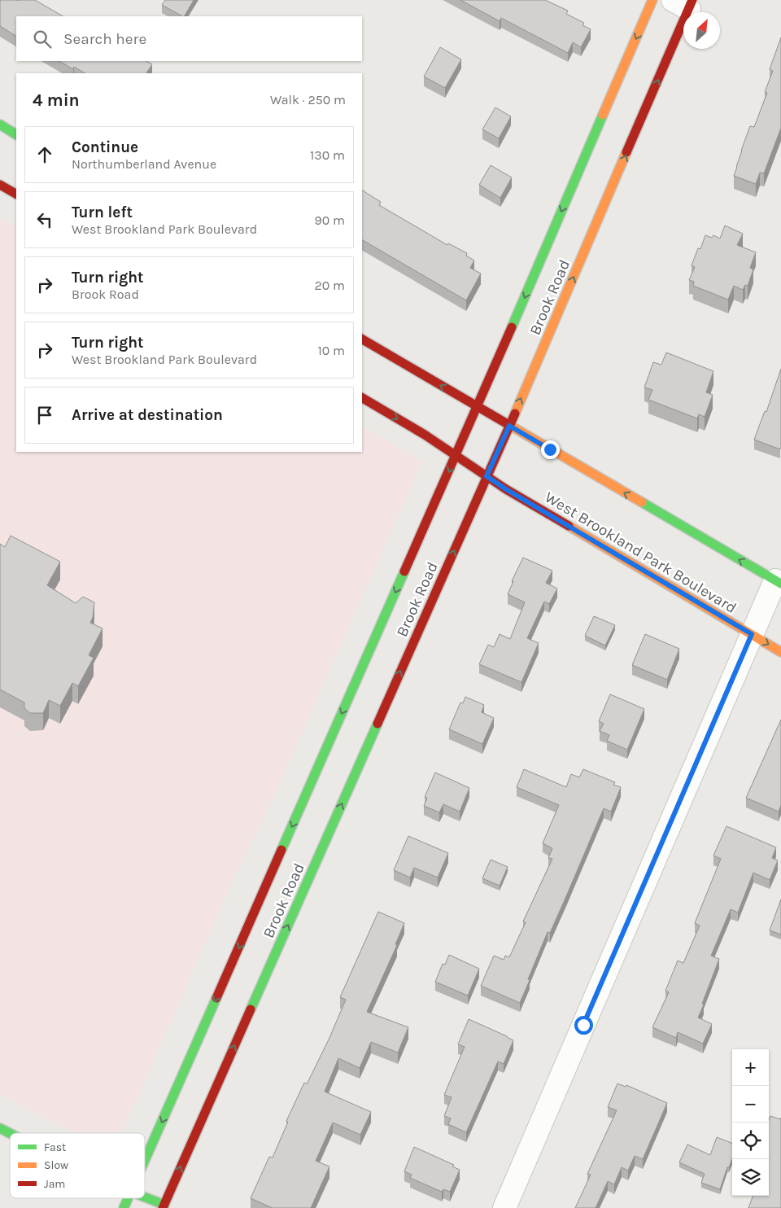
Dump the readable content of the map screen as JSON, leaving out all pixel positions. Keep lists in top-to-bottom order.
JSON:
{
  "streets": {
    "main road": ["Brook Road", "West Brookland Park Boulevard"]
  },
  "crossings": [
    ["Brook Road", "West Brookland Park Boulevard"]
  ],
  "legend": ["Fast", "Slow", "Jam"],
  "north": "top right",
  "page": {
    "search": "Search here",
    "heading": ["4 min", "Walk · 250 m"],
    "list": [
      ["Continue", "Northumberland Avenue", "130 m"],
      ["Turn left", "West Brookland Park Boulevard", "90 m"],
      ["Turn right", "Brook Road", "20 m"],
      ["Turn right", "West Brookland Park Boulevard", "10 m"],
      "Arrive at destination"
    ],
    "map_buttons": ["+", "−"]
  }
}
